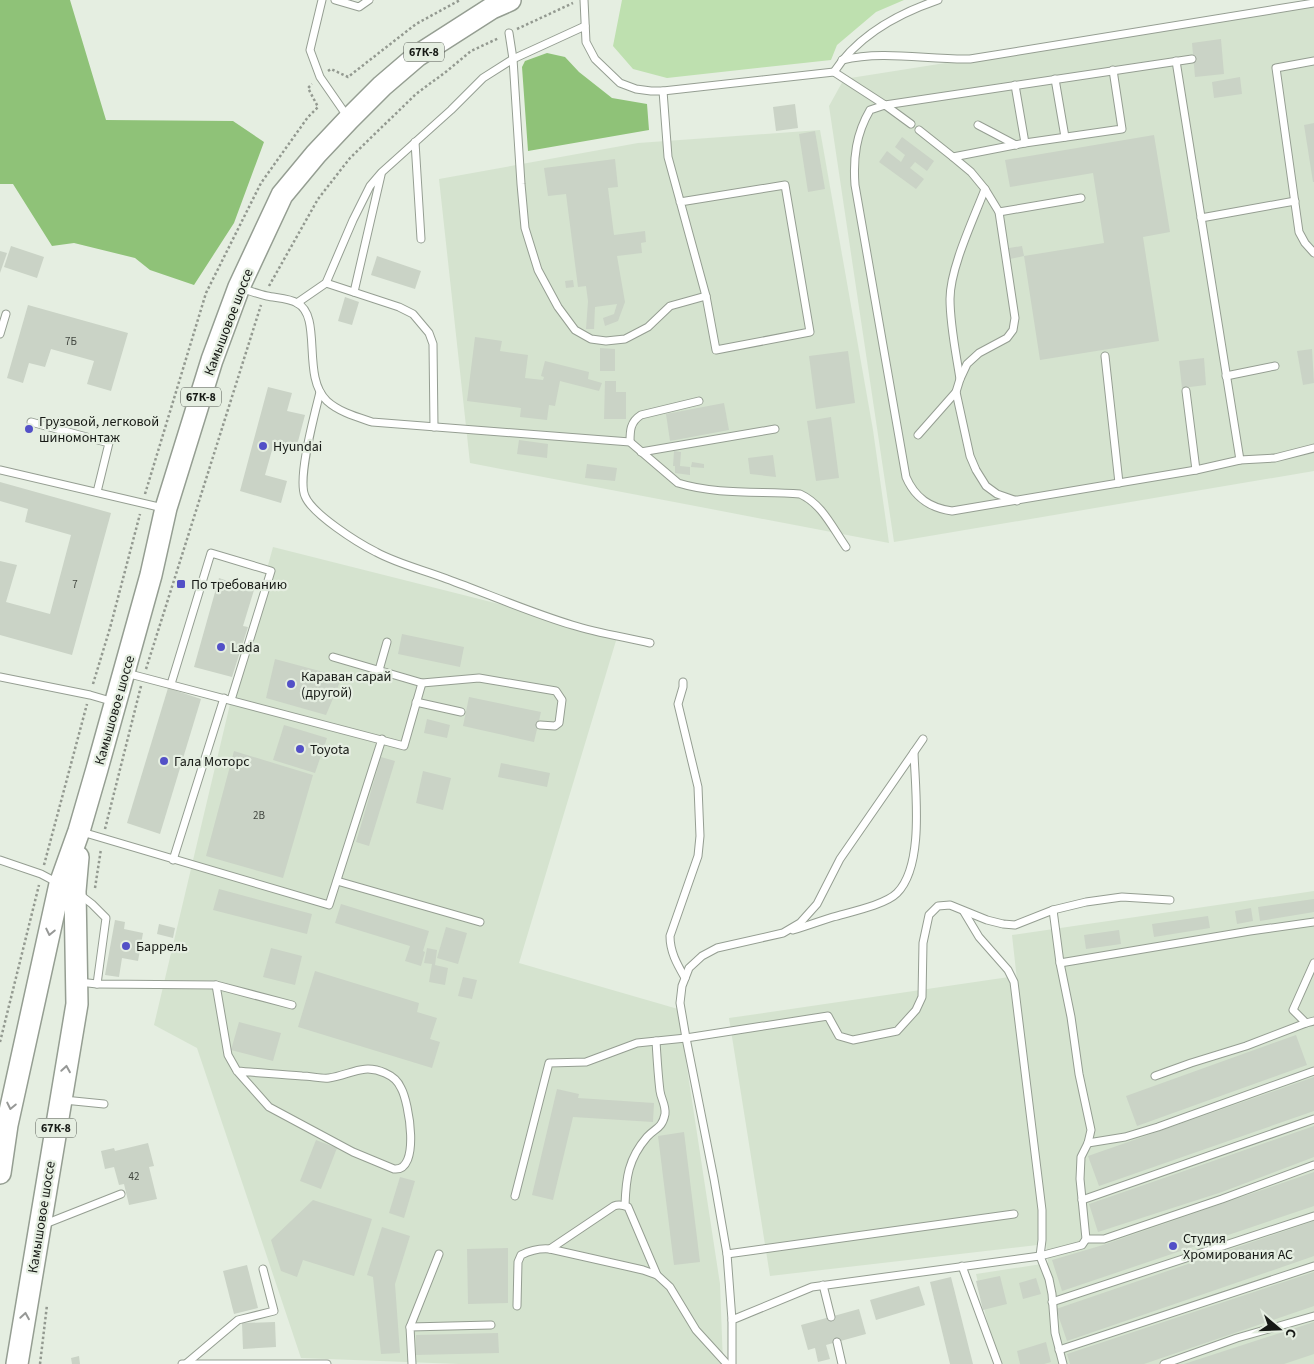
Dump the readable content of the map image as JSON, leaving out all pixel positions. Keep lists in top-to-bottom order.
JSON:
{
  "streets": {
    "main road": ["67К-8", "Камышовое шоссе"]
  },
  "places": {
    "other": [
      "Грузовой, легковой шиномонтаж",
      "Hyundai",
      "Lada",
      "Караван сарай (другой)",
      "Toyota",
      "Гала Моторс",
      "Баррель",
      "Студия Хромирования АС"
    ],
    "transit": ["По требованию"]
  },
  "house_numbers": [
    "7Б",
    "7",
    "2В",
    "42"
  ],
  "north": "right"
}
